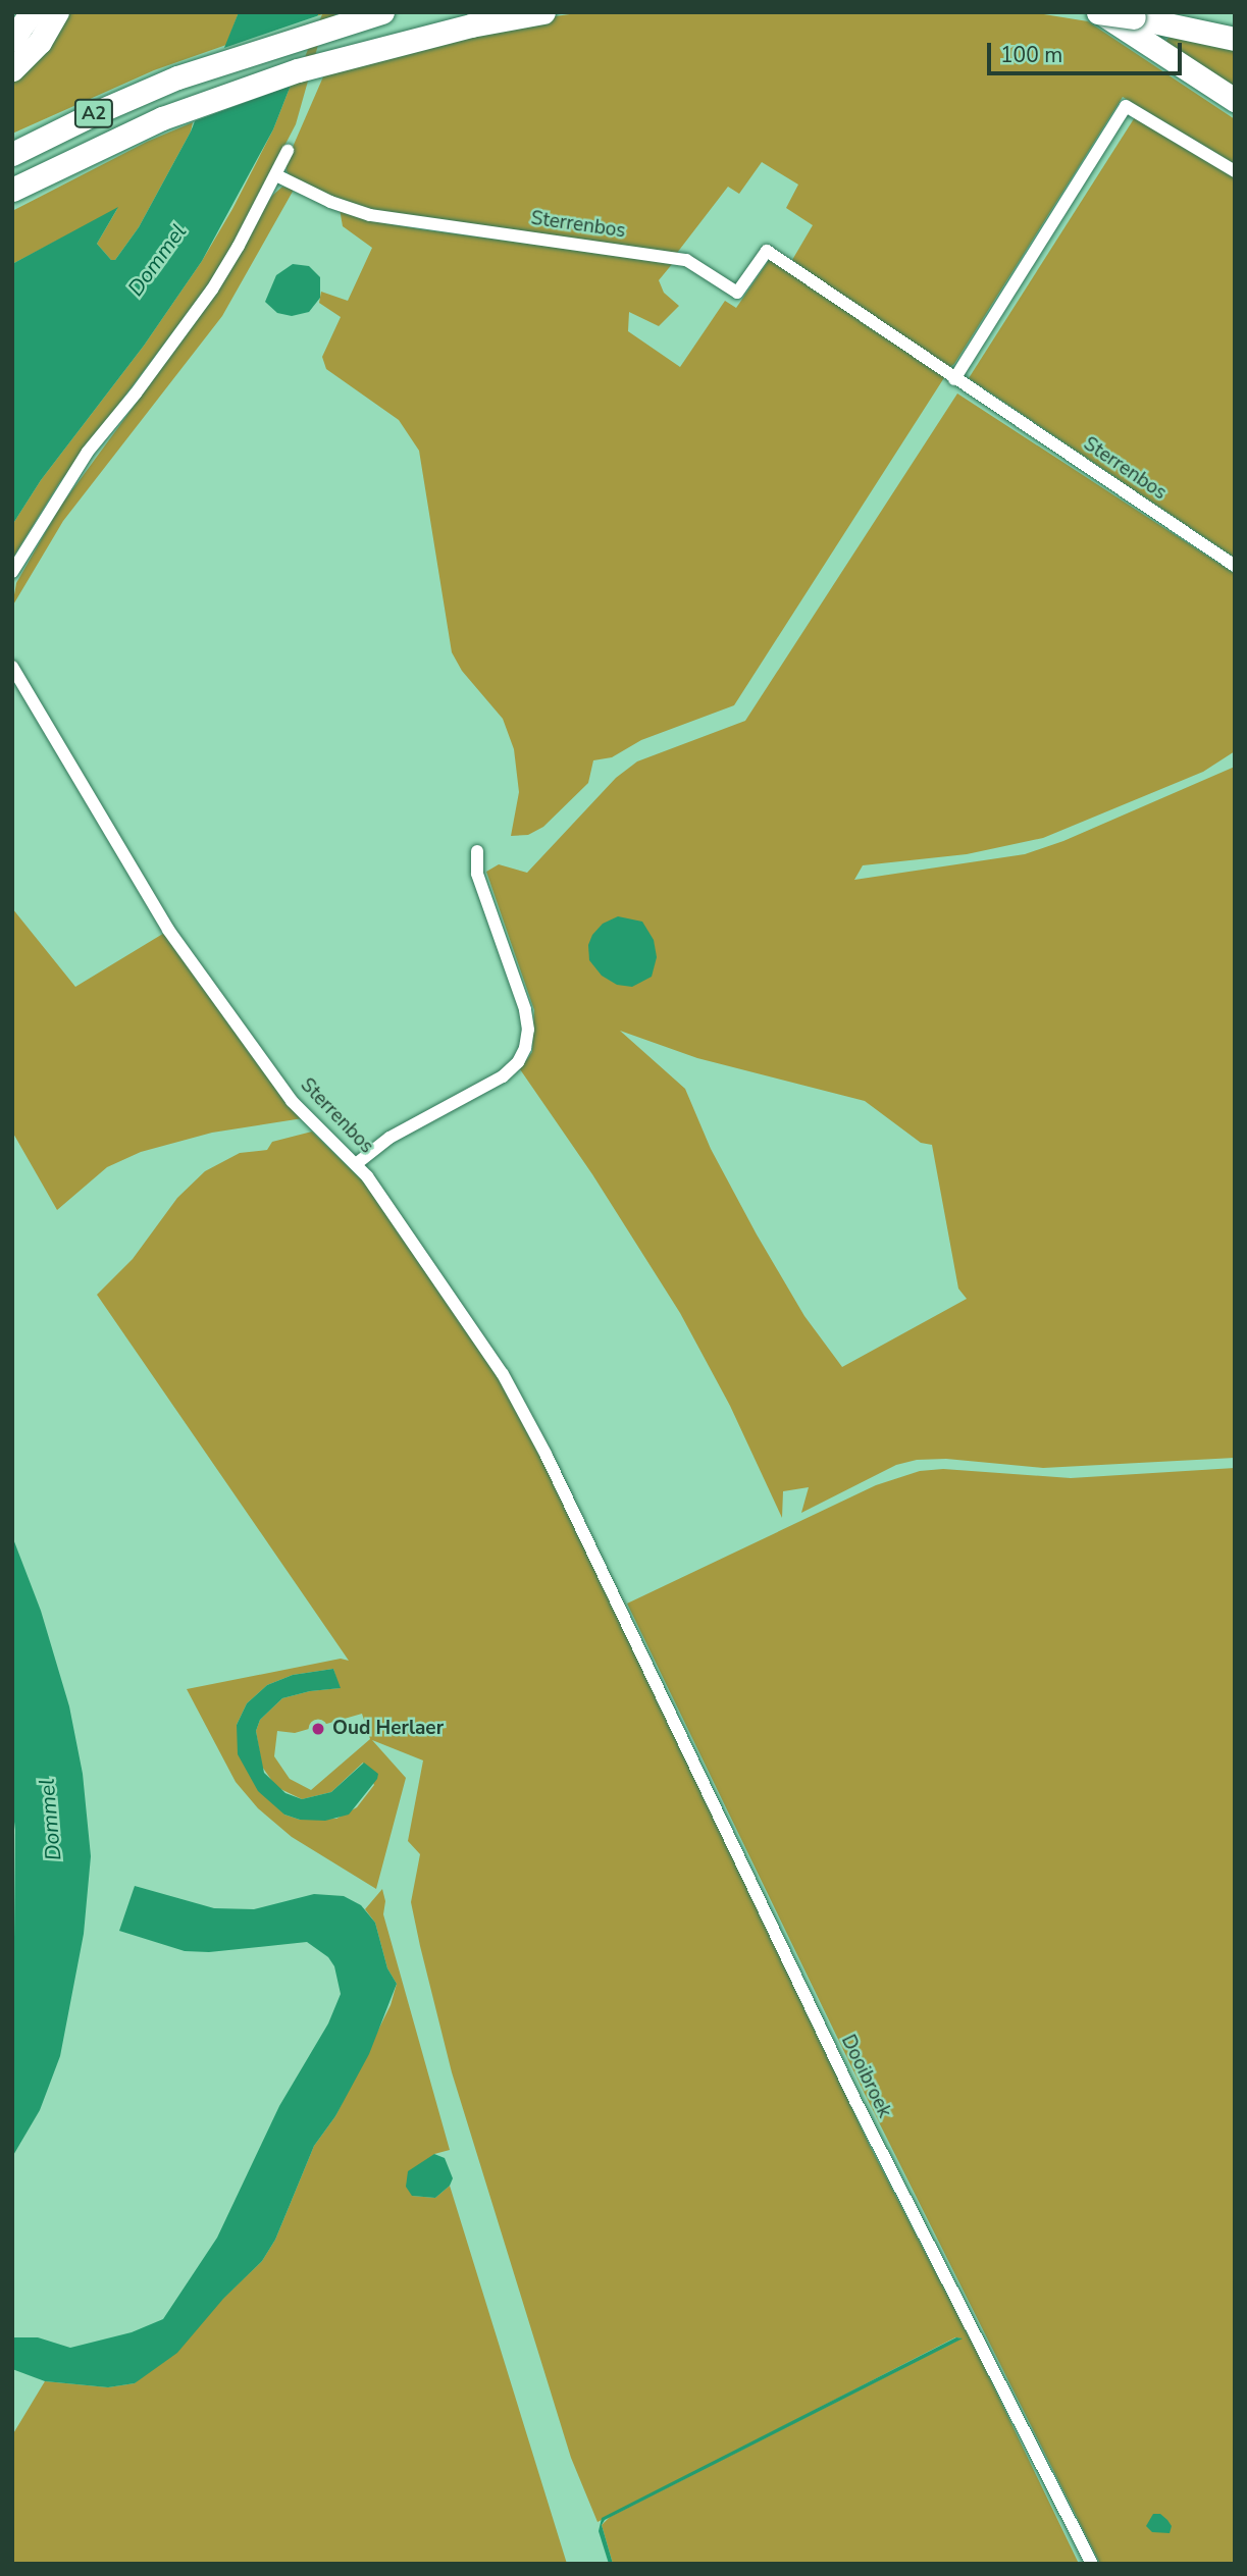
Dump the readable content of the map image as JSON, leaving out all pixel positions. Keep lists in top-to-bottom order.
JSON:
{
  "streets": {
    "highway": ["A2"],
    "street": ["Sterrenbos", "Dooibroek"]
  },
  "crossings": [
    ["Sterrenbos", "Dooibroek"]
  ],
  "water": ["Dommel"],
  "places": ["Oud Herlaer"],
  "scale_bar": "100 m"
}
